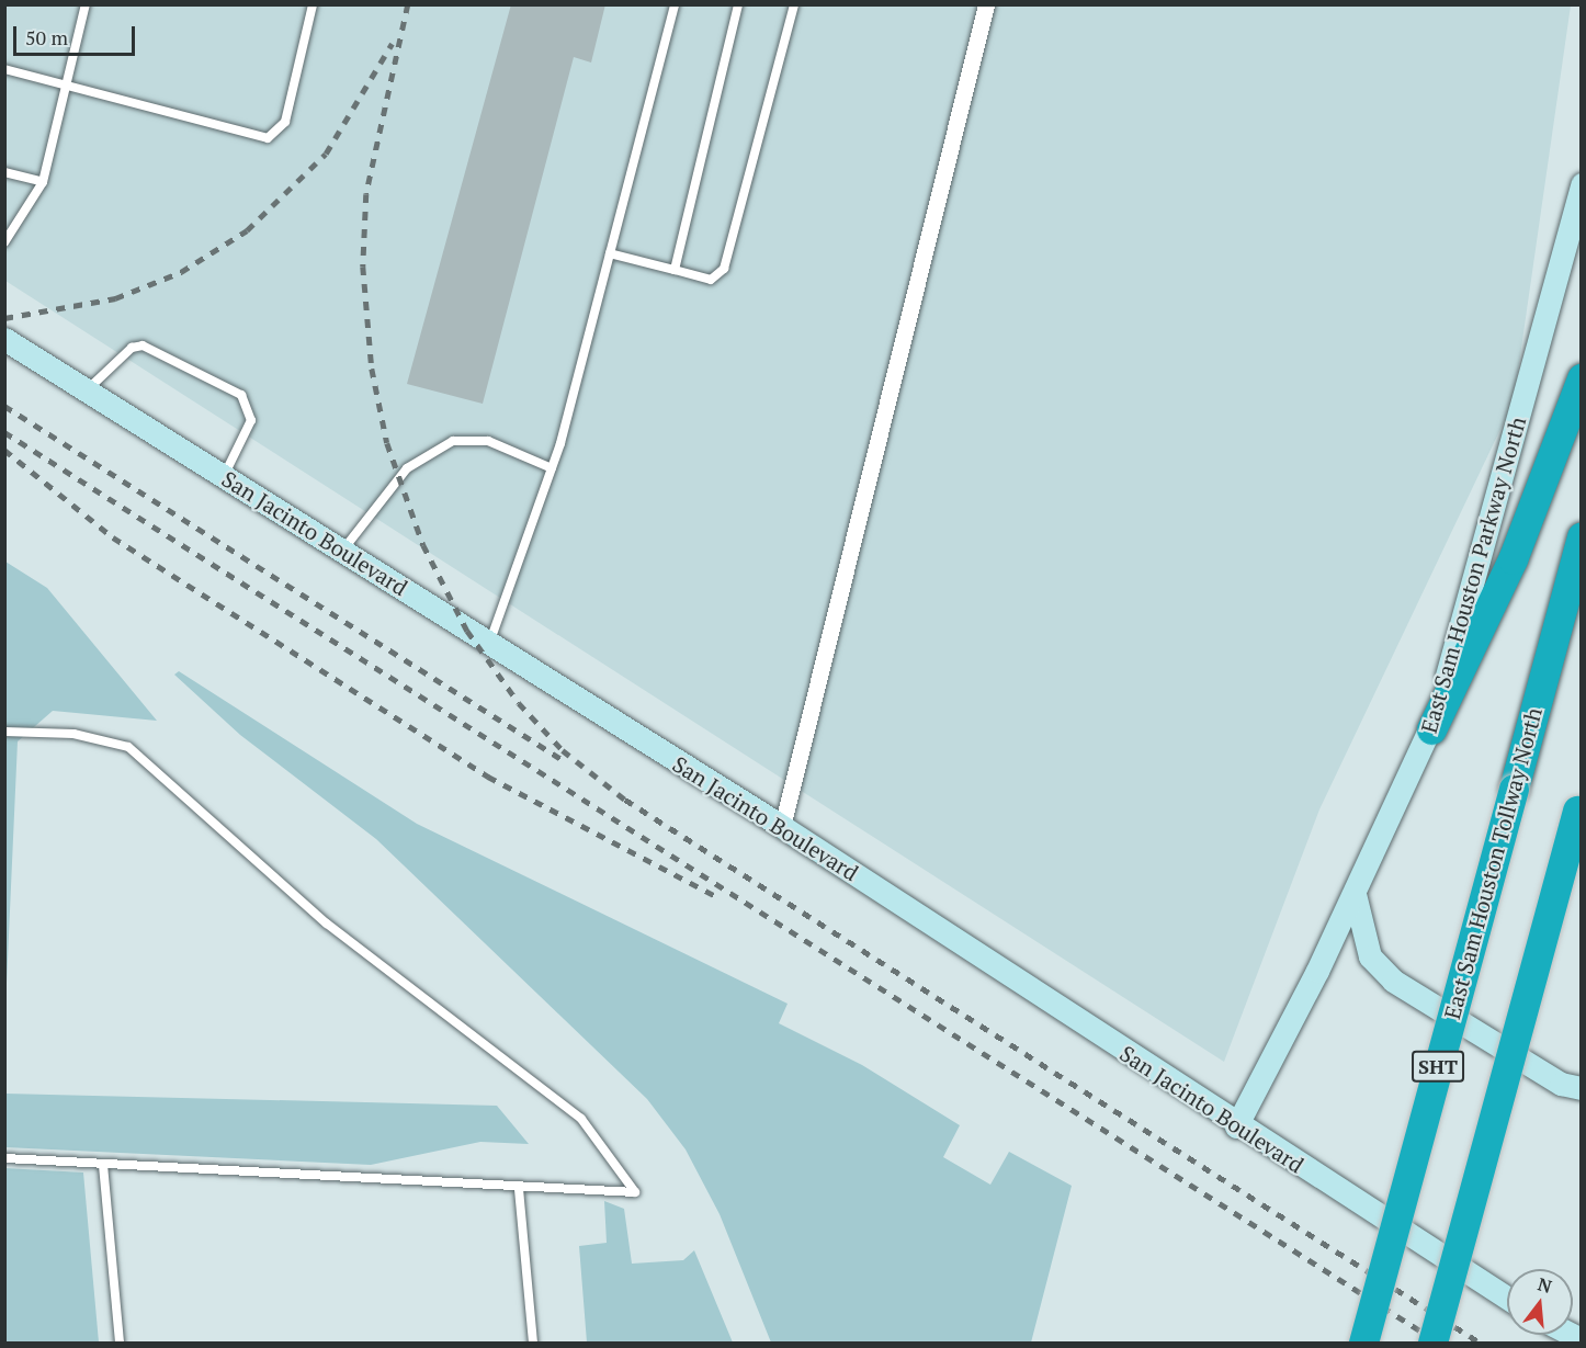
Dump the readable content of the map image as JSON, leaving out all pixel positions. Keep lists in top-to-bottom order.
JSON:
{
  "streets": {
    "highway": ["East Sam Houston Tollway North", "SHT"],
    "main road": ["San Jacinto Boulevard", "East Sam Houston Parkway North"]
  },
  "crossings": [
    ["San Jacinto Boulevard", "East Sam Houston Parkway North"]
  ],
  "scale_bar": "50 m",
  "north": "top"
}
